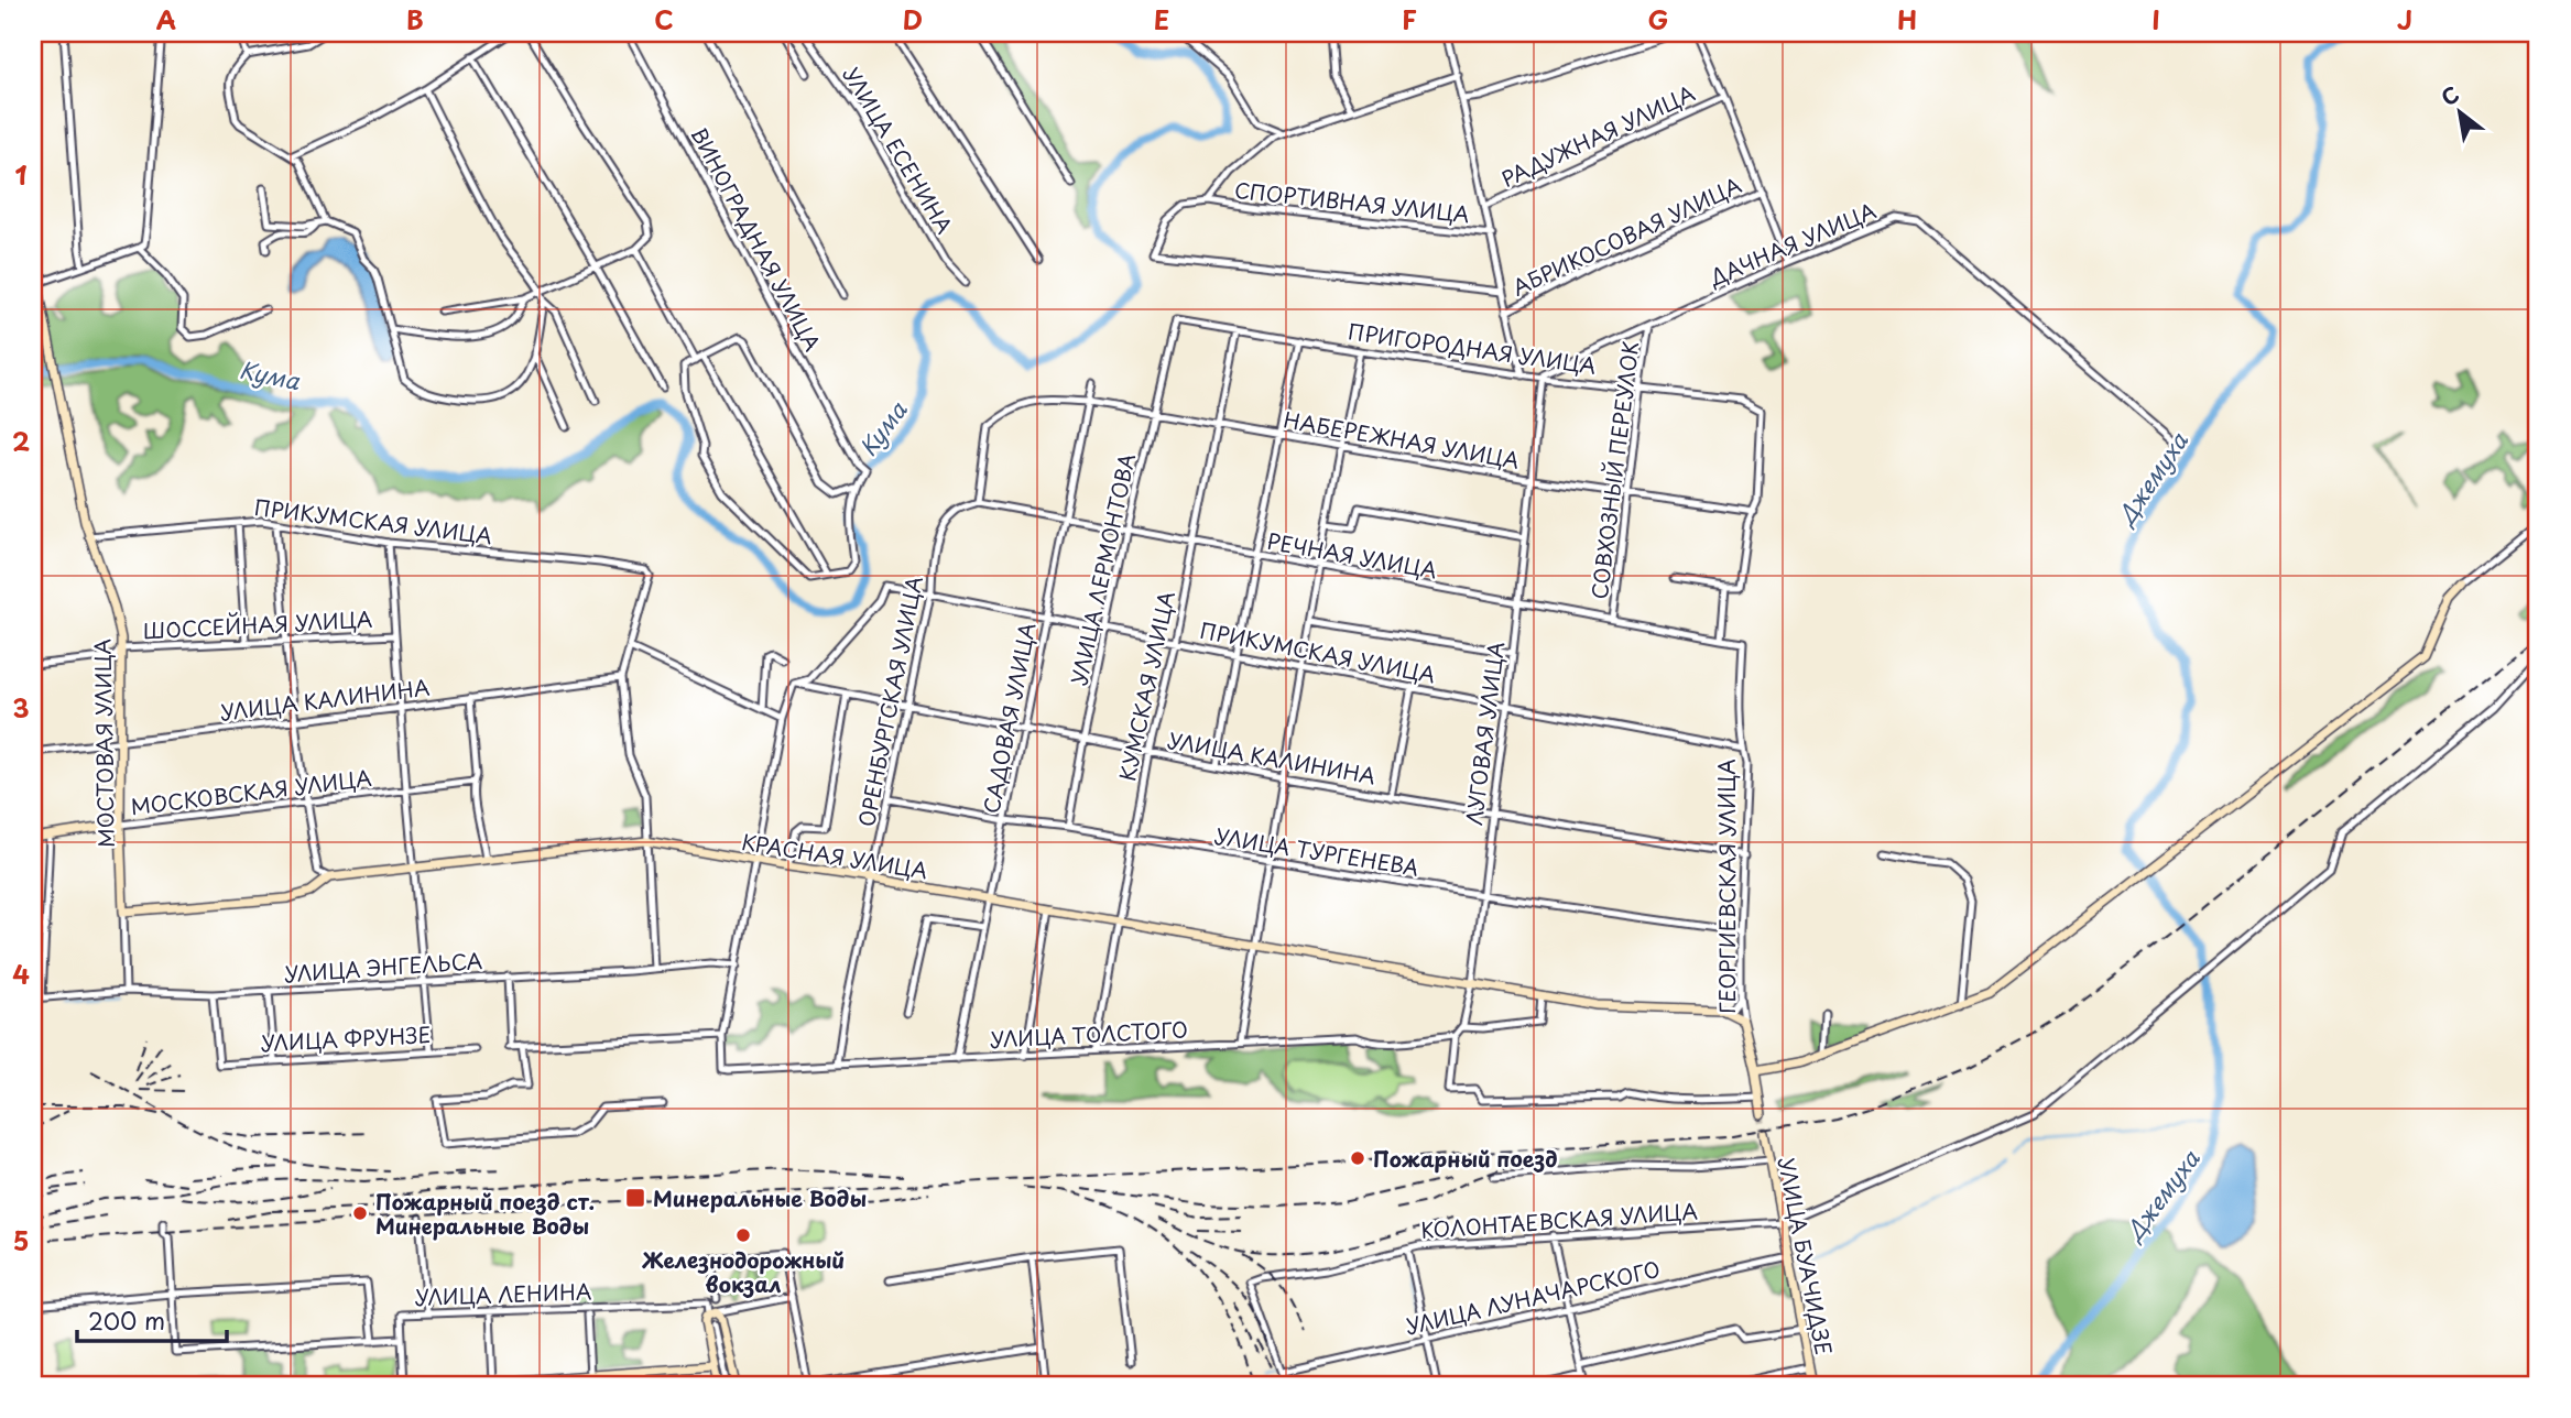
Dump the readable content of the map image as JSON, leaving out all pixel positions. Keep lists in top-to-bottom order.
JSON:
{
  "streets": {
    "street": [
      "РАДУЖНАЯ УЛИЦА",
      "УЛИЦА ЕСЕНИНА",
      "СПОРТИВНАЯ УЛИЦА",
      "АБРИКОСОВАЯ УЛИЦА",
      "ВИНОГРАДНАЯ УЛИЦА",
      "ДАЧНАЯ УЛИЦА",
      "ПРИГОРОДНАЯ УЛИЦА",
      "НАБЕРЕЖНАЯ УЛИЦА",
      "СОВХОЗНЫЙ ПЕРЕУЛОК",
      "ПРИКУМСКАЯ УЛИЦА",
      "РЕЧНАЯ УЛИЦА",
      "УЛИЦА ЛЕРМОНТОВА",
      "ШОССЕЙНАЯ УЛИЦА",
      "КУМСКАЯ УЛИЦА",
      "УЛИЦА КАЛИНИНА",
      "ОРЕНБУРГСКАЯ УЛИЦА",
      "САДОВАЯ УЛИЦА",
      "ЛУГОВАЯ УЛИЦА",
      "МОСТОВАЯ УЛИЦА",
      "МОСКОВСКАЯ УЛИЦА",
      "УЛИЦА ТУРГЕНЕВА",
      "КРАСНАЯ УЛИЦА",
      "ГЕОРГИЕВСКАЯ УЛИЦА",
      "УЛИЦА ЭНГЕЛЬСА",
      "УЛИЦА ТОЛСТОГО",
      "УЛИЦА ФРУНЗЕ",
      "КОЛОНТАЕВСКАЯ УЛИЦА",
      "УЛИЦА БУАЧИДЗЕ",
      "УЛИЦА ЛЕНИНА",
      "УЛИЦА ЛУНАЧАРСКОГО"
    ]
  },
  "crossings": [
    ["ДАЧНАЯ УЛИЦА", "ПРИГОРОДНАЯ УЛИЦА"],
    ["ДАЧНАЯ УЛИЦА", "СОВХОЗНЫЙ ПЕРЕУЛОК"],
    ["ДАЧНАЯ УЛИЦА", "ЛУГОВАЯ УЛИЦА"],
    ["ПРИГОРОДНАЯ УЛИЦА", "НАБЕРЕЖНАЯ УЛИЦА"],
    ["ПРИГОРОДНАЯ УЛИЦА", "СОВХОЗНЫЙ ПЕРЕУЛОК"],
    ["ПРИГОРОДНАЯ УЛИЦА", "УЛИЦА ЛЕРМОНТОВА"],
    ["ПРИГОРОДНАЯ УЛИЦА", "КУМСКАЯ УЛИЦА"],
    ["ПРИГОРОДНАЯ УЛИЦА", "ЛУГОВАЯ УЛИЦА"],
    ["НАБЕРЕЖНАЯ УЛИЦА", "СОВХОЗНЫЙ ПЕРЕУЛОК"],
    ["НАБЕРЕЖНАЯ УЛИЦА", "РЕЧНАЯ УЛИЦА"],
    ["НАБЕРЕЖНАЯ УЛИЦА", "УЛИЦА ЛЕРМОНТОВА"],
    ["НАБЕРЕЖНАЯ УЛИЦА", "КУМСКАЯ УЛИЦА"],
    ["НАБЕРЕЖНАЯ УЛИЦА", "ОРЕНБУРГСКАЯ УЛИЦА"],
    ["НАБЕРЕЖНАЯ УЛИЦА", "САДОВАЯ УЛИЦА"],
    ["НАБЕРЕЖНАЯ УЛИЦА", "ЛУГОВАЯ УЛИЦА"],
    ["СОВХОЗНЫЙ ПЕРЕУЛОК", "РЕЧНАЯ УЛИЦА"],
    ["ПРИКУМСКАЯ УЛИЦА", "УЛИЦА ЛЕРМОНТОВА"],
    ["ПРИКУМСКАЯ УЛИЦА", "КУМСКАЯ УЛИЦА"],
    ["ПРИКУМСКАЯ УЛИЦА", "УЛИЦА КАЛИНИНА"],
    ["ПРИКУМСКАЯ УЛИЦА", "ОРЕНБУРГСКАЯ УЛИЦА"],
    ["ПРИКУМСКАЯ УЛИЦА", "САДОВАЯ УЛИЦА"],
    ["ПРИКУМСКАЯ УЛИЦА", "ЛУГОВАЯ УЛИЦА"],
    ["ПРИКУМСКАЯ УЛИЦА", "МОСТОВАЯ УЛИЦА"],
    ["ПРИКУМСКАЯ УЛИЦА", "ГЕОРГИЕВСКАЯ УЛИЦА"],
    ["РЕЧНАЯ УЛИЦА", "УЛИЦА ЛЕРМОНТОВА"],
    ["РЕЧНАЯ УЛИЦА", "КУМСКАЯ УЛИЦА"],
    ["РЕЧНАЯ УЛИЦА", "ОРЕНБУРГСКАЯ УЛИЦА"],
    ["РЕЧНАЯ УЛИЦА", "САДОВАЯ УЛИЦА"],
    ["РЕЧНАЯ УЛИЦА", "ЛУГОВАЯ УЛИЦА"],
    ["РЕЧНАЯ УЛИЦА", "ГЕОРГИЕВСКАЯ УЛИЦА"],
    ["УЛИЦА ЛЕРМОНТОВА", "УЛИЦА КАЛИНИНА"],
    ["УЛИЦА ЛЕРМОНТОВА", "УЛИЦА ТУРГЕНЕВА"],
    ["ШОССЕЙНАЯ УЛИЦА", "МОСТОВАЯ УЛИЦА"],
    ["КУМСКАЯ УЛИЦА", "УЛИЦА КАЛИНИНА"],
    ["КУМСКАЯ УЛИЦА", "УЛИЦА ТУРГЕНЕВА"],
    ["КУМСКАЯ УЛИЦА", "КРАСНАЯ УЛИЦА"],
    ["КУМСКАЯ УЛИЦА", "УЛИЦА ТОЛСТОГО"],
    ["УЛИЦА КАЛИНИНА", "ОРЕНБУРГСКАЯ УЛИЦА"],
    ["УЛИЦА КАЛИНИНА", "САДОВАЯ УЛИЦА"],
    ["УЛИЦА КАЛИНИНА", "ЛУГОВАЯ УЛИЦА"],
    ["УЛИЦА КАЛИНИНА", "МОСТОВАЯ УЛИЦА"],
    ["УЛИЦА КАЛИНИНА", "ГЕОРГИЕВСКАЯ УЛИЦА"],
    ["ОРЕНБУРГСКАЯ УЛИЦА", "УЛИЦА ТУРГЕНЕВА"],
    ["ОРЕНБУРГСКАЯ УЛИЦА", "КРАСНАЯ УЛИЦА"],
    ["ОРЕНБУРГСКАЯ УЛИЦА", "УЛИЦА ТОЛСТОГО"],
    ["САДОВАЯ УЛИЦА", "УЛИЦА ТУРГЕНЕВА"],
    ["САДОВАЯ УЛИЦА", "КРАСНАЯ УЛИЦА"],
    ["САДОВАЯ УЛИЦА", "УЛИЦА ТОЛСТОГО"],
    ["ЛУГОВАЯ УЛИЦА", "УЛИЦА ТУРГЕНЕВА"],
    ["ЛУГОВАЯ УЛИЦА", "КРАСНАЯ УЛИЦА"],
    ["ЛУГОВАЯ УЛИЦА", "УЛИЦА ТОЛСТОГО"],
    ["МОСТОВАЯ УЛИЦА", "МОСКОВСКАЯ УЛИЦА"],
    ["МОСТОВАЯ УЛИЦА", "КРАСНАЯ УЛИЦА"],
    ["МОСТОВАЯ УЛИЦА", "УЛИЦА ЭНГЕЛЬСА"],
    ["УЛИЦА ТУРГЕНЕВА", "ГЕОРГИЕВСКАЯ УЛИЦА"],
    ["КРАСНАЯ УЛИЦА", "ГЕОРГИЕВСКАЯ УЛИЦА"],
    ["УЛИЦА ЭНГЕЛЬСА", "УЛИЦА ФРУНЗЕ"],
    ["КОЛОНТАЕВСКАЯ УЛИЦА", "УЛИЦА БУАЧИДЗЕ"],
    ["КОЛОНТАЕВСКАЯ УЛИЦА", "УЛИЦА ЛУНАЧАРСКОГО"],
    ["УЛИЦА БУАЧИДЗЕ", "УЛИЦА ЛУНАЧАРСКОГО"]
  ],
  "water": ["Кума", "Джемуха"],
  "places": {
    "other": ["Пожарный поезд", "Пожарный поезд ст. Минеральные Воды", "Железнодорожный вокзал"],
    "transit": ["Минеральные Воды"]
  },
  "scale_bar": "200 m",
  "north": "top left",
  "grid": {
    "columns": [
      "A",
      "B",
      "C",
      "D",
      "E",
      "F",
      "G",
      "H",
      "I",
      "J"
    ],
    "rows": [
      "1",
      "2",
      "3",
      "4",
      "5"
    ]
  }
}
